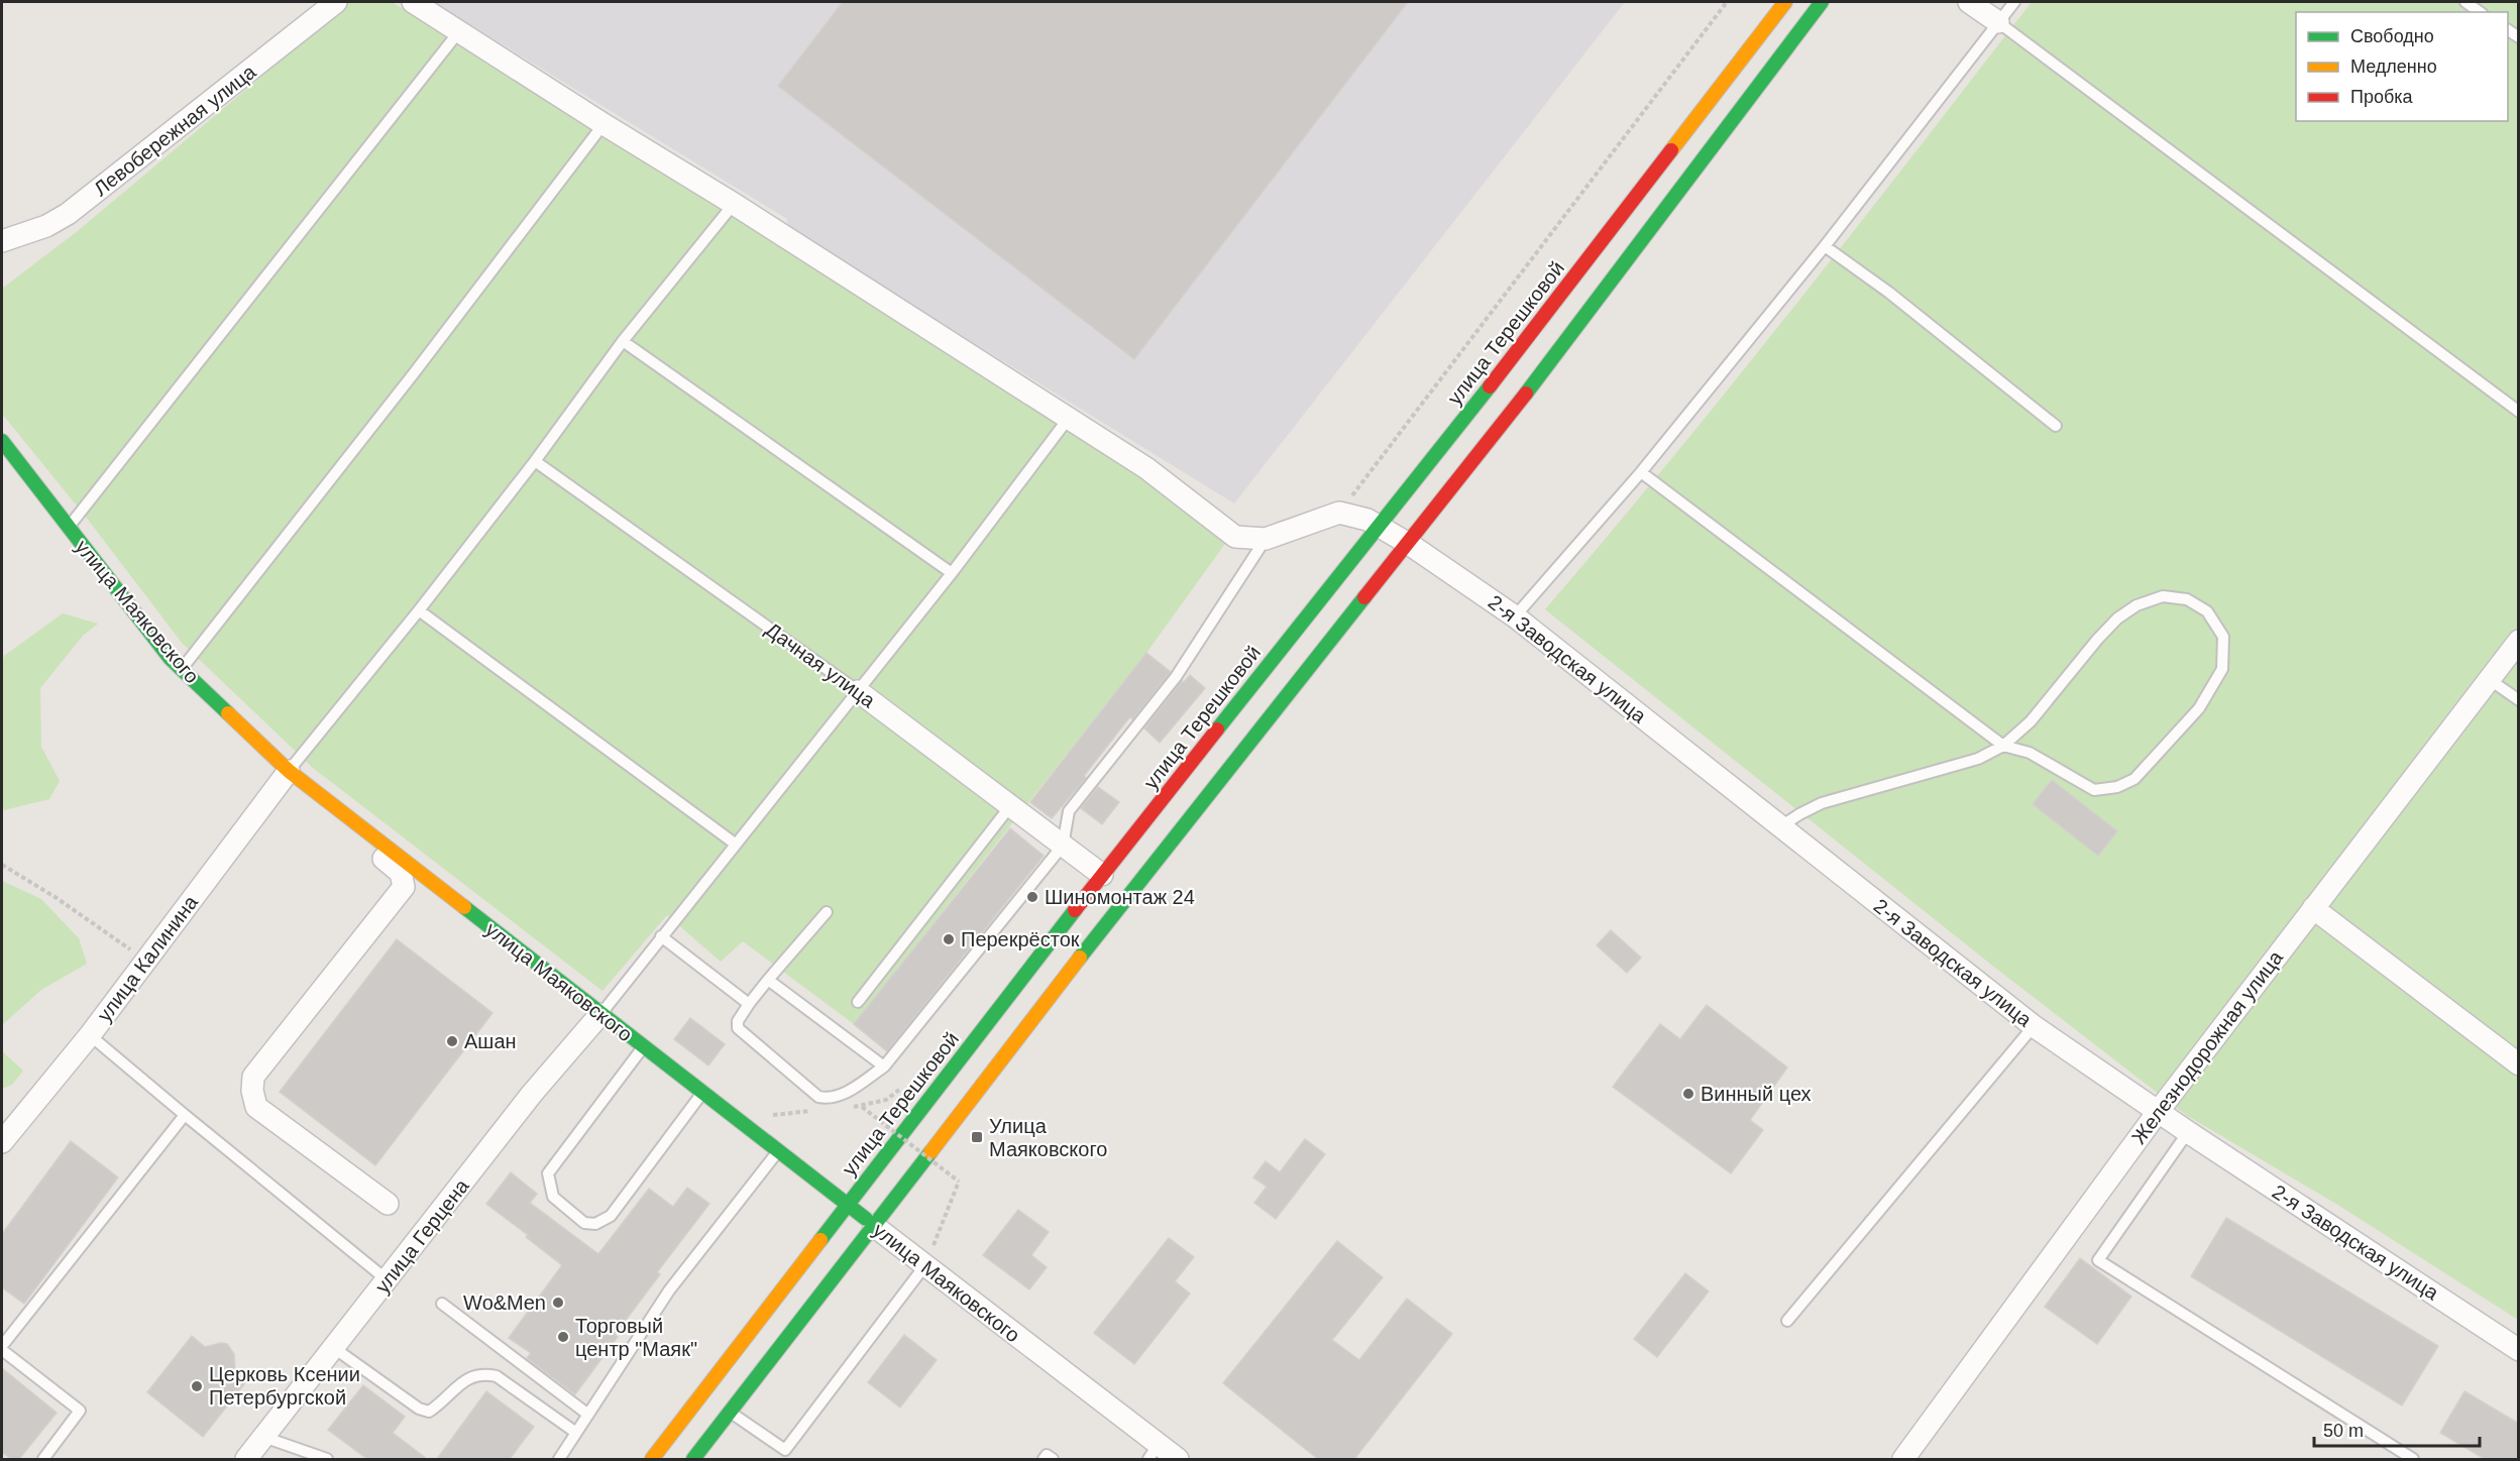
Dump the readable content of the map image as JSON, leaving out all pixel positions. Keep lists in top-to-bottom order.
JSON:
{
  "streets": {
    "main road": ["улица Терешковой", "улица Маяковского"],
    "street": [
      "Левобережная улица",
      "2-я Заводская улица",
      "Дачная улица",
      "улица Калинина",
      "Железнодорожная улица",
      "улица Герцена"
    ]
  },
  "crossings": [
    ["улица Терешковой", "улица Маяковского"],
    ["улица Терешковой", "2-я Заводская улица"],
    ["улица Терешковой", "Дачная улица"],
    ["улица Маяковского", "улица Калинина"],
    ["улица Маяковского", "улица Герцена"],
    ["2-я Заводская улица", "Железнодорожная улица"]
  ],
  "places": {
    "other": [
      "Шиномонтаж 24",
      "Перекрёсток",
      "Ашан",
      "Винный цех",
      "Wo&Men",
      "Торговый центр \"Маяк\"",
      "Церковь Ксении Петербургской"
    ],
    "transit": ["Улица Маяковского"]
  },
  "legend": ["Свободно", "Медленно", "Пробка"],
  "scale_bar": "50 m"
}
